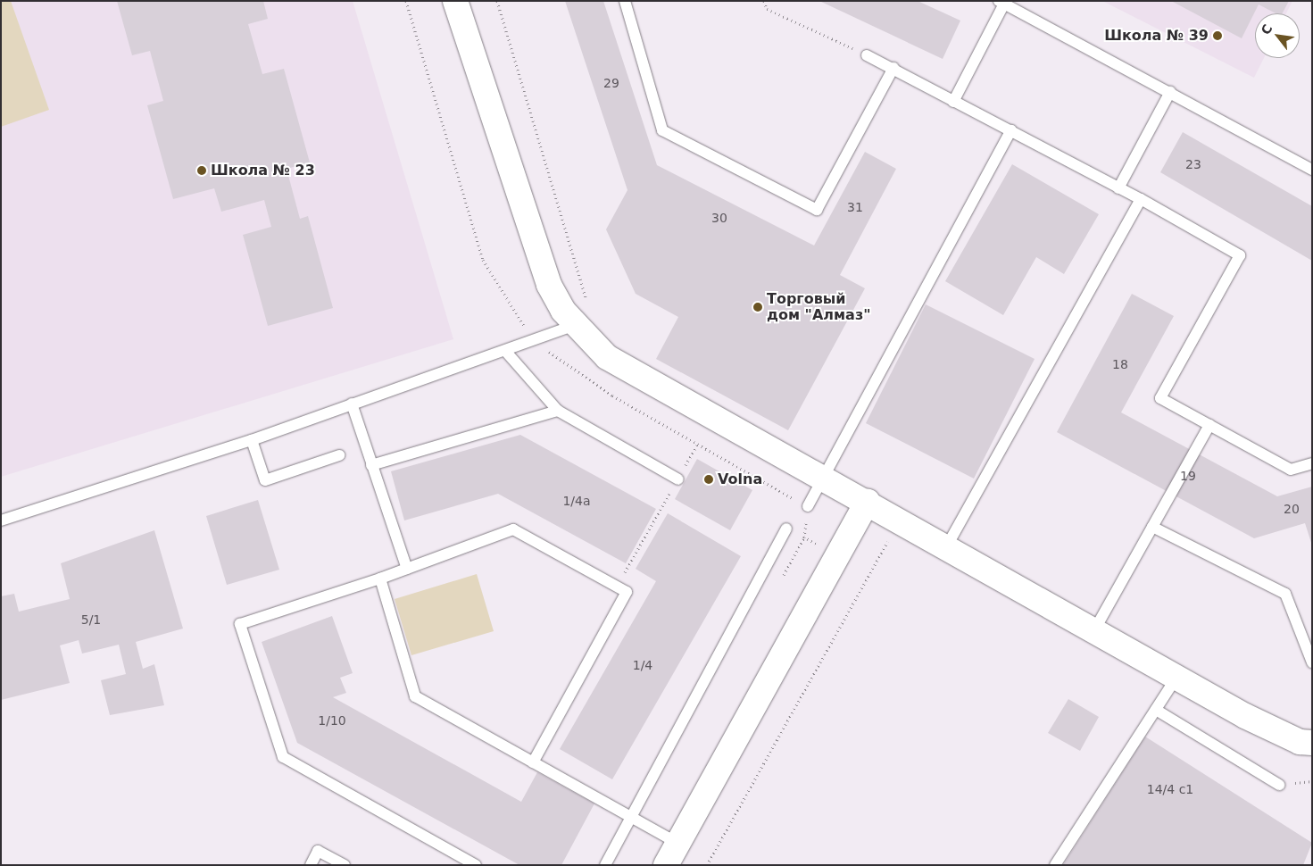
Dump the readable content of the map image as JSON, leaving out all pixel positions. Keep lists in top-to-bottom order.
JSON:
{
  "places": [
    "Школа № 39",
    "Школа № 23",
    "Торговый дом \"Алмаз\"",
    "Volna"
  ],
  "house_numbers": [
    "29",
    "23",
    "31",
    "30",
    "18",
    "19",
    "1/4а",
    "20",
    "5/1",
    "1/4",
    "1/10",
    "14/4 с1"
  ],
  "north": "top left"
}
